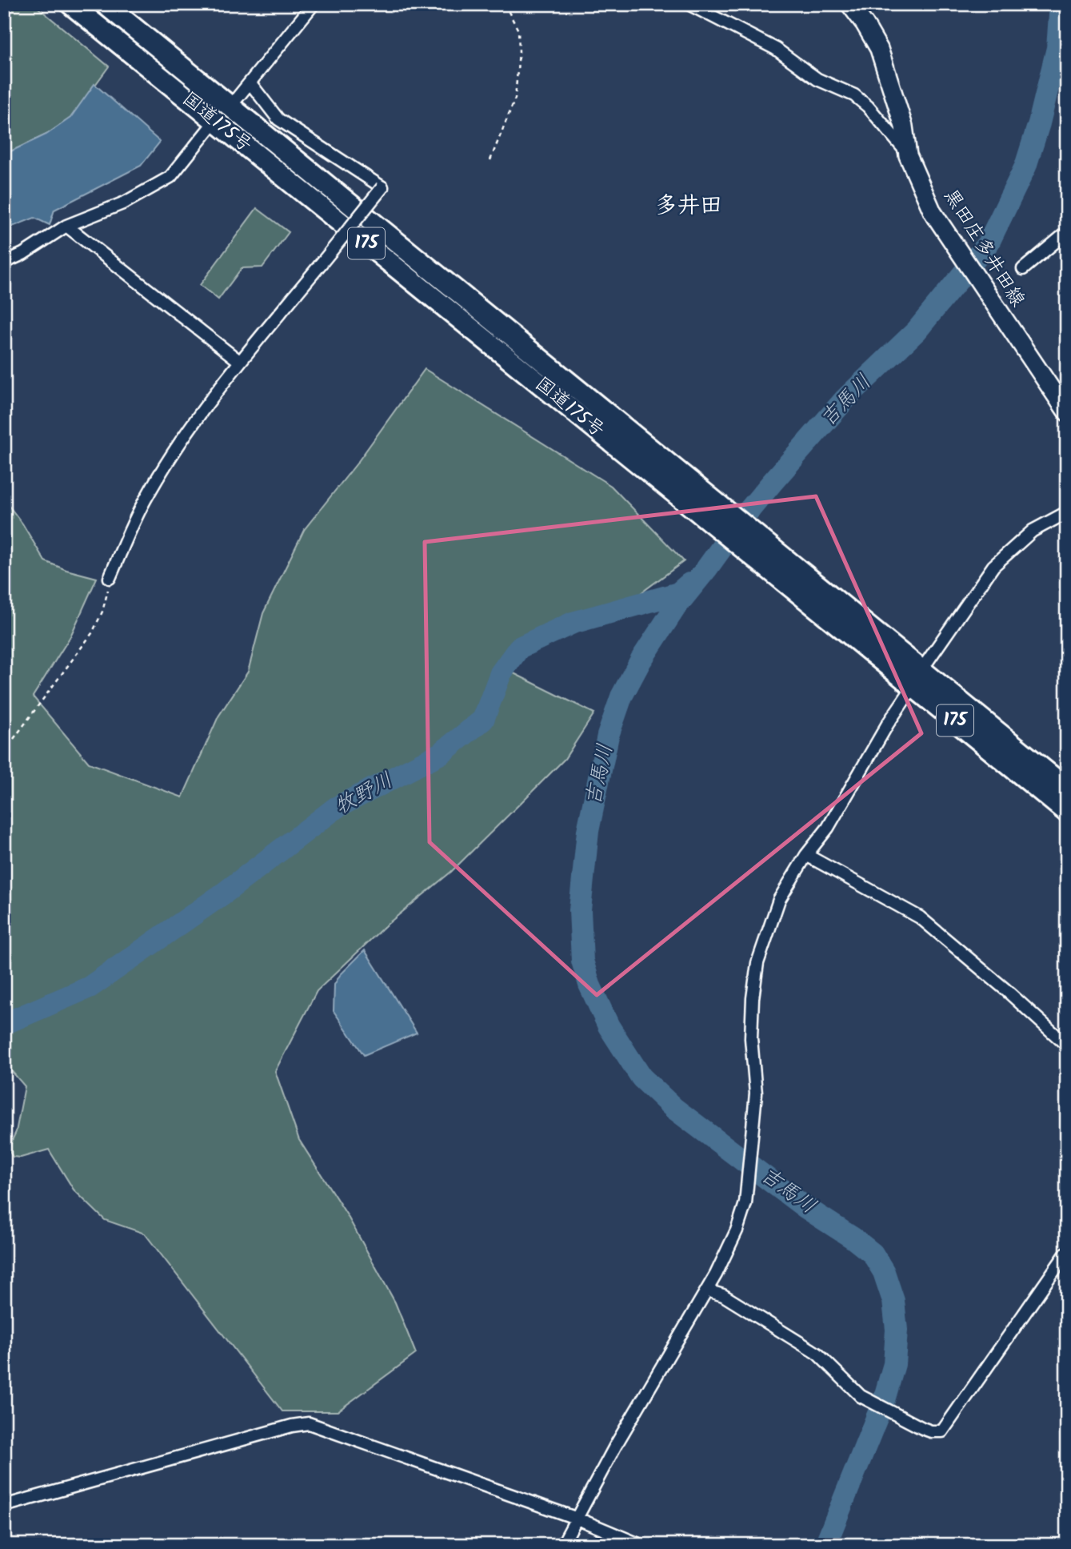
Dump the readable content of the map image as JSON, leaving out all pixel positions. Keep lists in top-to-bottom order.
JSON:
{
  "streets": {
    "highway": ["国道175号", "175"],
    "main road": ["黒田庄多井田線"]
  },
  "districts": ["多井田"],
  "water": ["吉馬川", "牧野川"]
}
